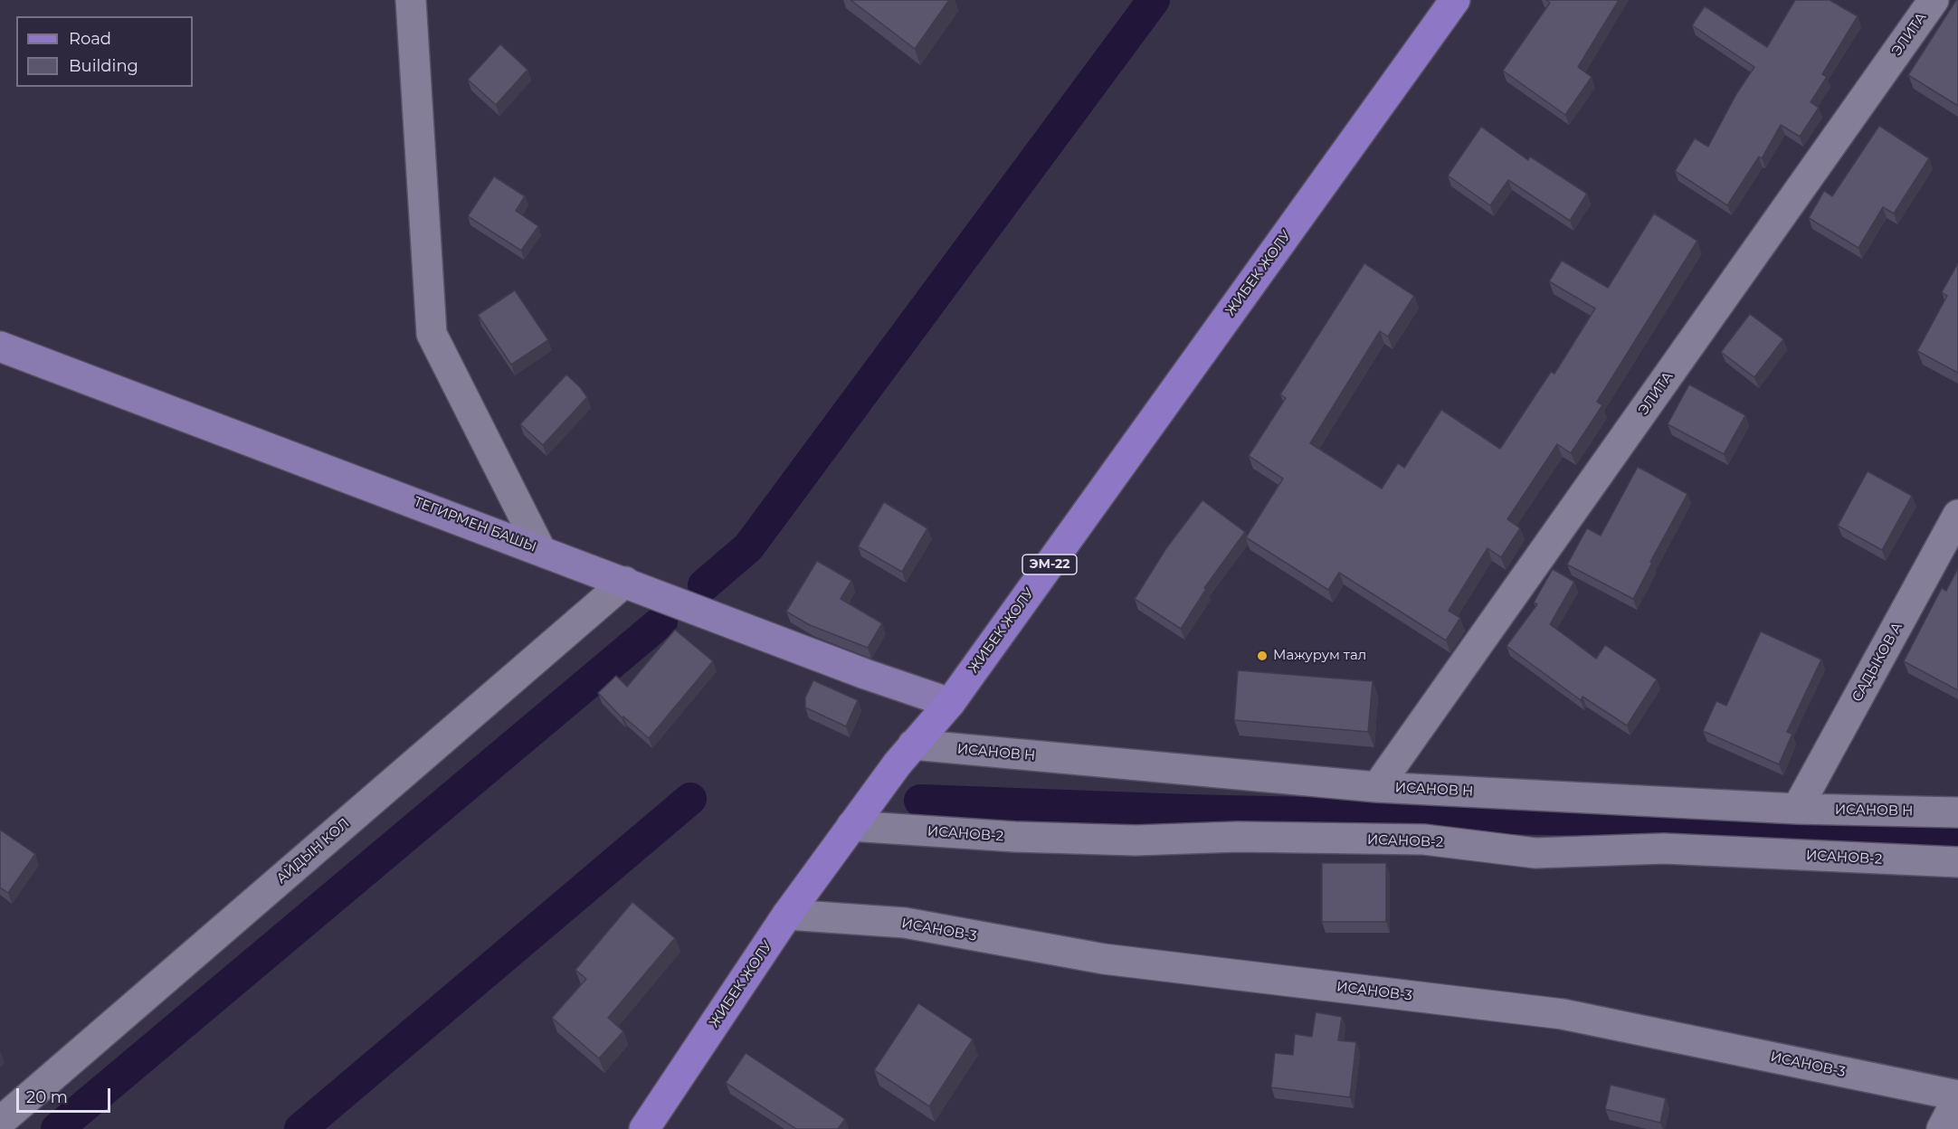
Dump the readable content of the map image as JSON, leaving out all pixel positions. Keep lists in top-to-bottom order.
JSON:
{
  "streets": {
    "main road": ["ЖИБЕК ЖОЛУ", "ЭМ-22"],
    "street": [
      "ЭЛИТА",
      "ТЕГИРМЕН БАШЫ",
      "САДЫКОВ А",
      "ИСАНОВ Н",
      "ИСАНОВ-2",
      "АЙДЫН КОЛ",
      "ИСАНОВ-3"
    ]
  },
  "crossings": [
    ["ЭЛИТА", "ИСАНОВ Н"],
    ["ЖИБЕК ЖОЛУ", "ТЕГИРМЕН БАШЫ"],
    ["ЖИБЕК ЖОЛУ", "ИСАНОВ Н"],
    ["ЖИБЕК ЖОЛУ", "ИСАНОВ-2"],
    ["ЖИБЕК ЖОЛУ", "ИСАНОВ-3"],
    ["ТЕГИРМЕН БАШЫ", "АЙДЫН КОЛ"],
    ["САДЫКОВ А", "ИСАНОВ Н"]
  ],
  "places": ["Мажурум тал"],
  "legend": ["Road", "Building"],
  "scale_bar": "20 m"
}
